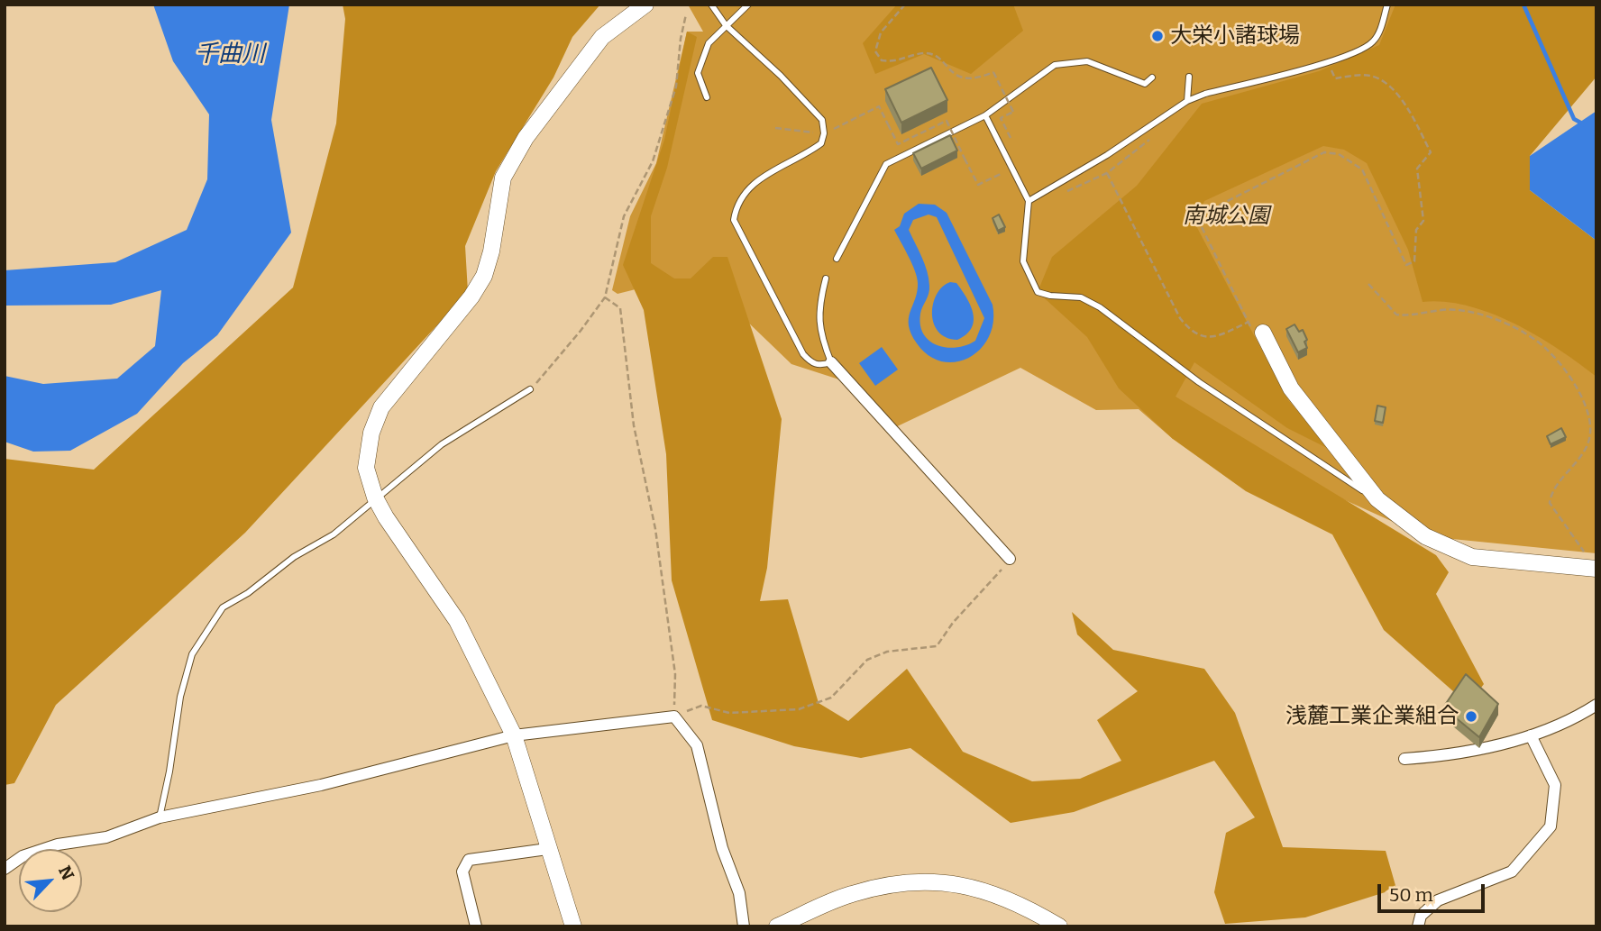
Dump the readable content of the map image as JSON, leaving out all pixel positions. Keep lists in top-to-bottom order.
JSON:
{
  "water": ["千曲川"],
  "parks": ["南城公園"],
  "places": ["大栄小諸球場", "浅麓工業企業組合"],
  "scale_bar": "50 m",
  "north": "top right"
}
